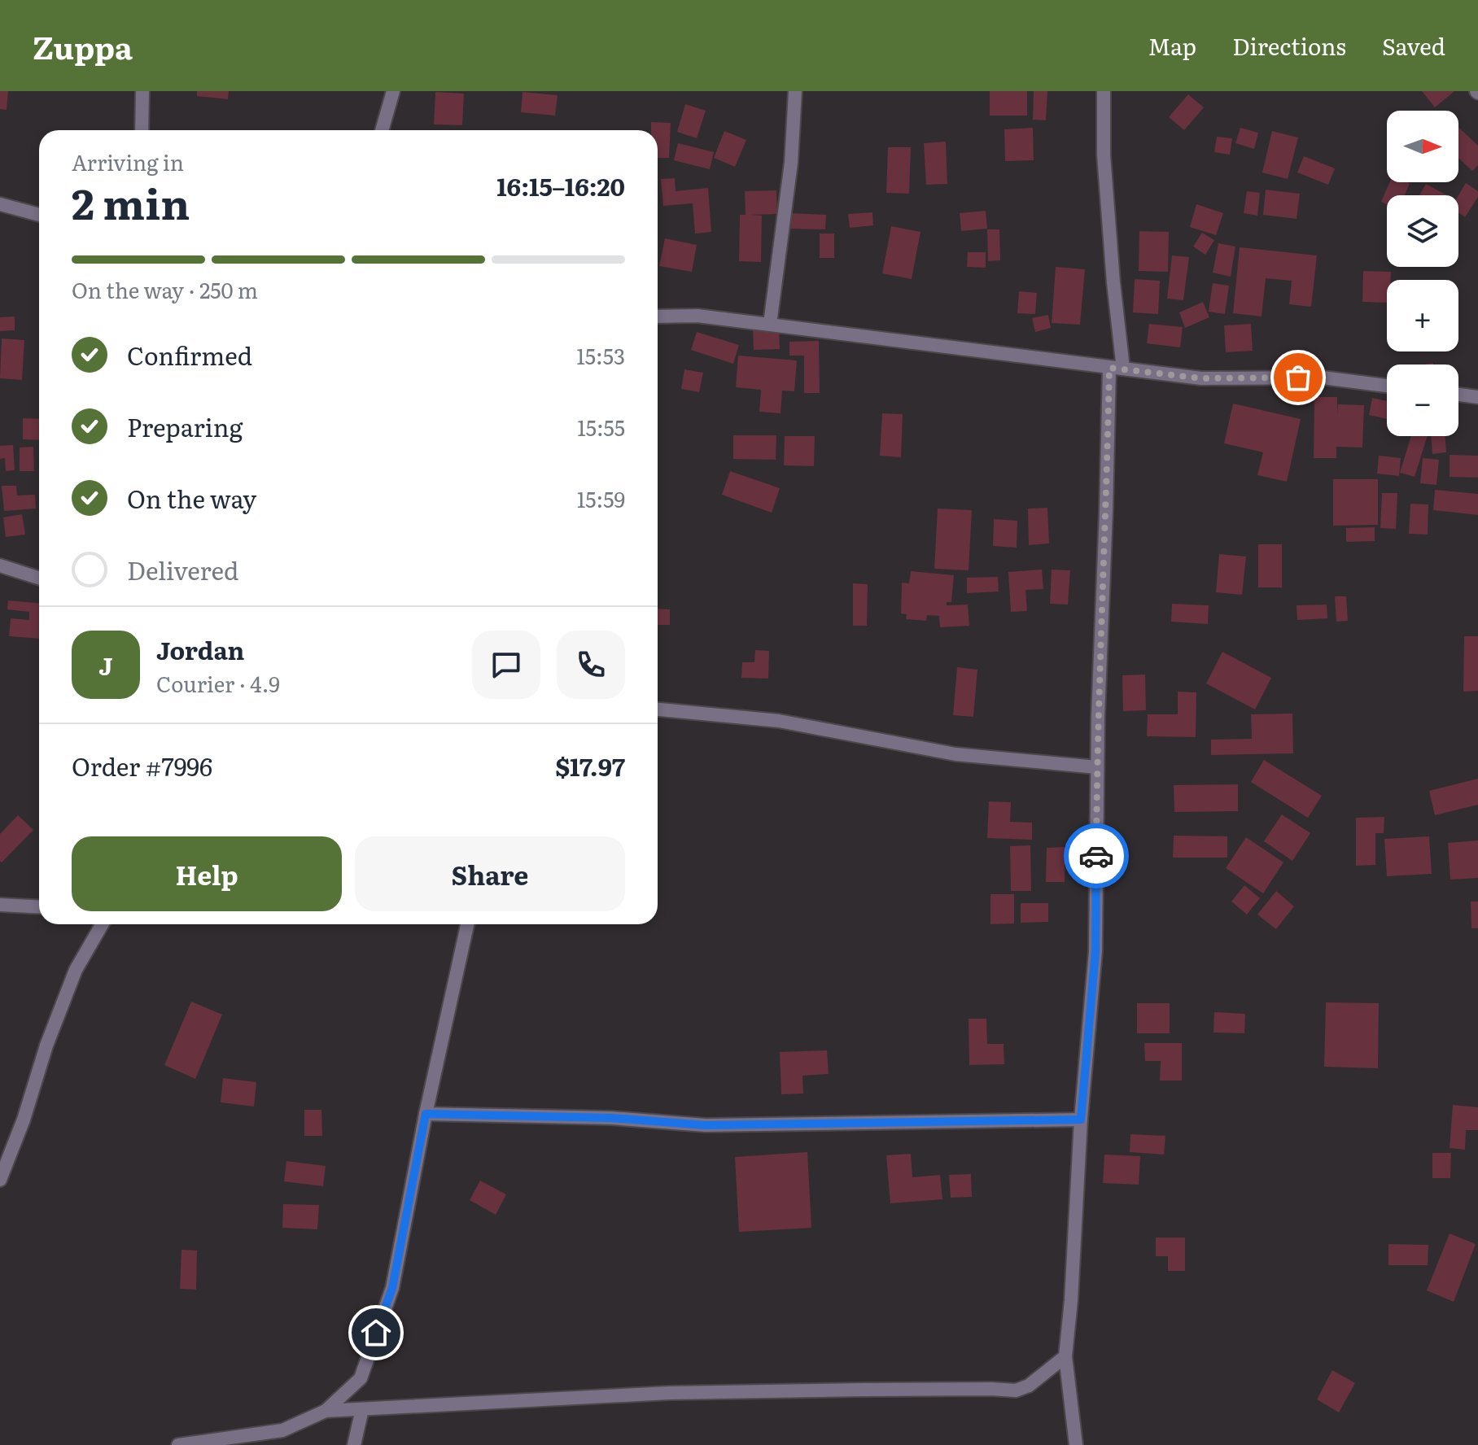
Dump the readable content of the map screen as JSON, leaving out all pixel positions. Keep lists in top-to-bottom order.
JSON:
{
  "north": "right",
  "page": {
    "header": "Zuppa",
    "nav": ["Map", "Directions", "Saved"],
    "map_buttons": ["+", "−"],
    "heading": ["2 min", "Arriving in", "16:15–16:20"],
    "panel": [
      "Jordan",
      "Courier · 4.9",
      "Order #7996",
      "$17.97"
    ],
    "bar": "On the way · 250 m",
    "list": [
      ["Confirmed", "15:53"],
      ["Preparing", "15:55"],
      ["On the way", "15:59"],
      "Delivered"
    ],
    "round": "J",
    "buttons": ["Help", "Share"]
  }
}
